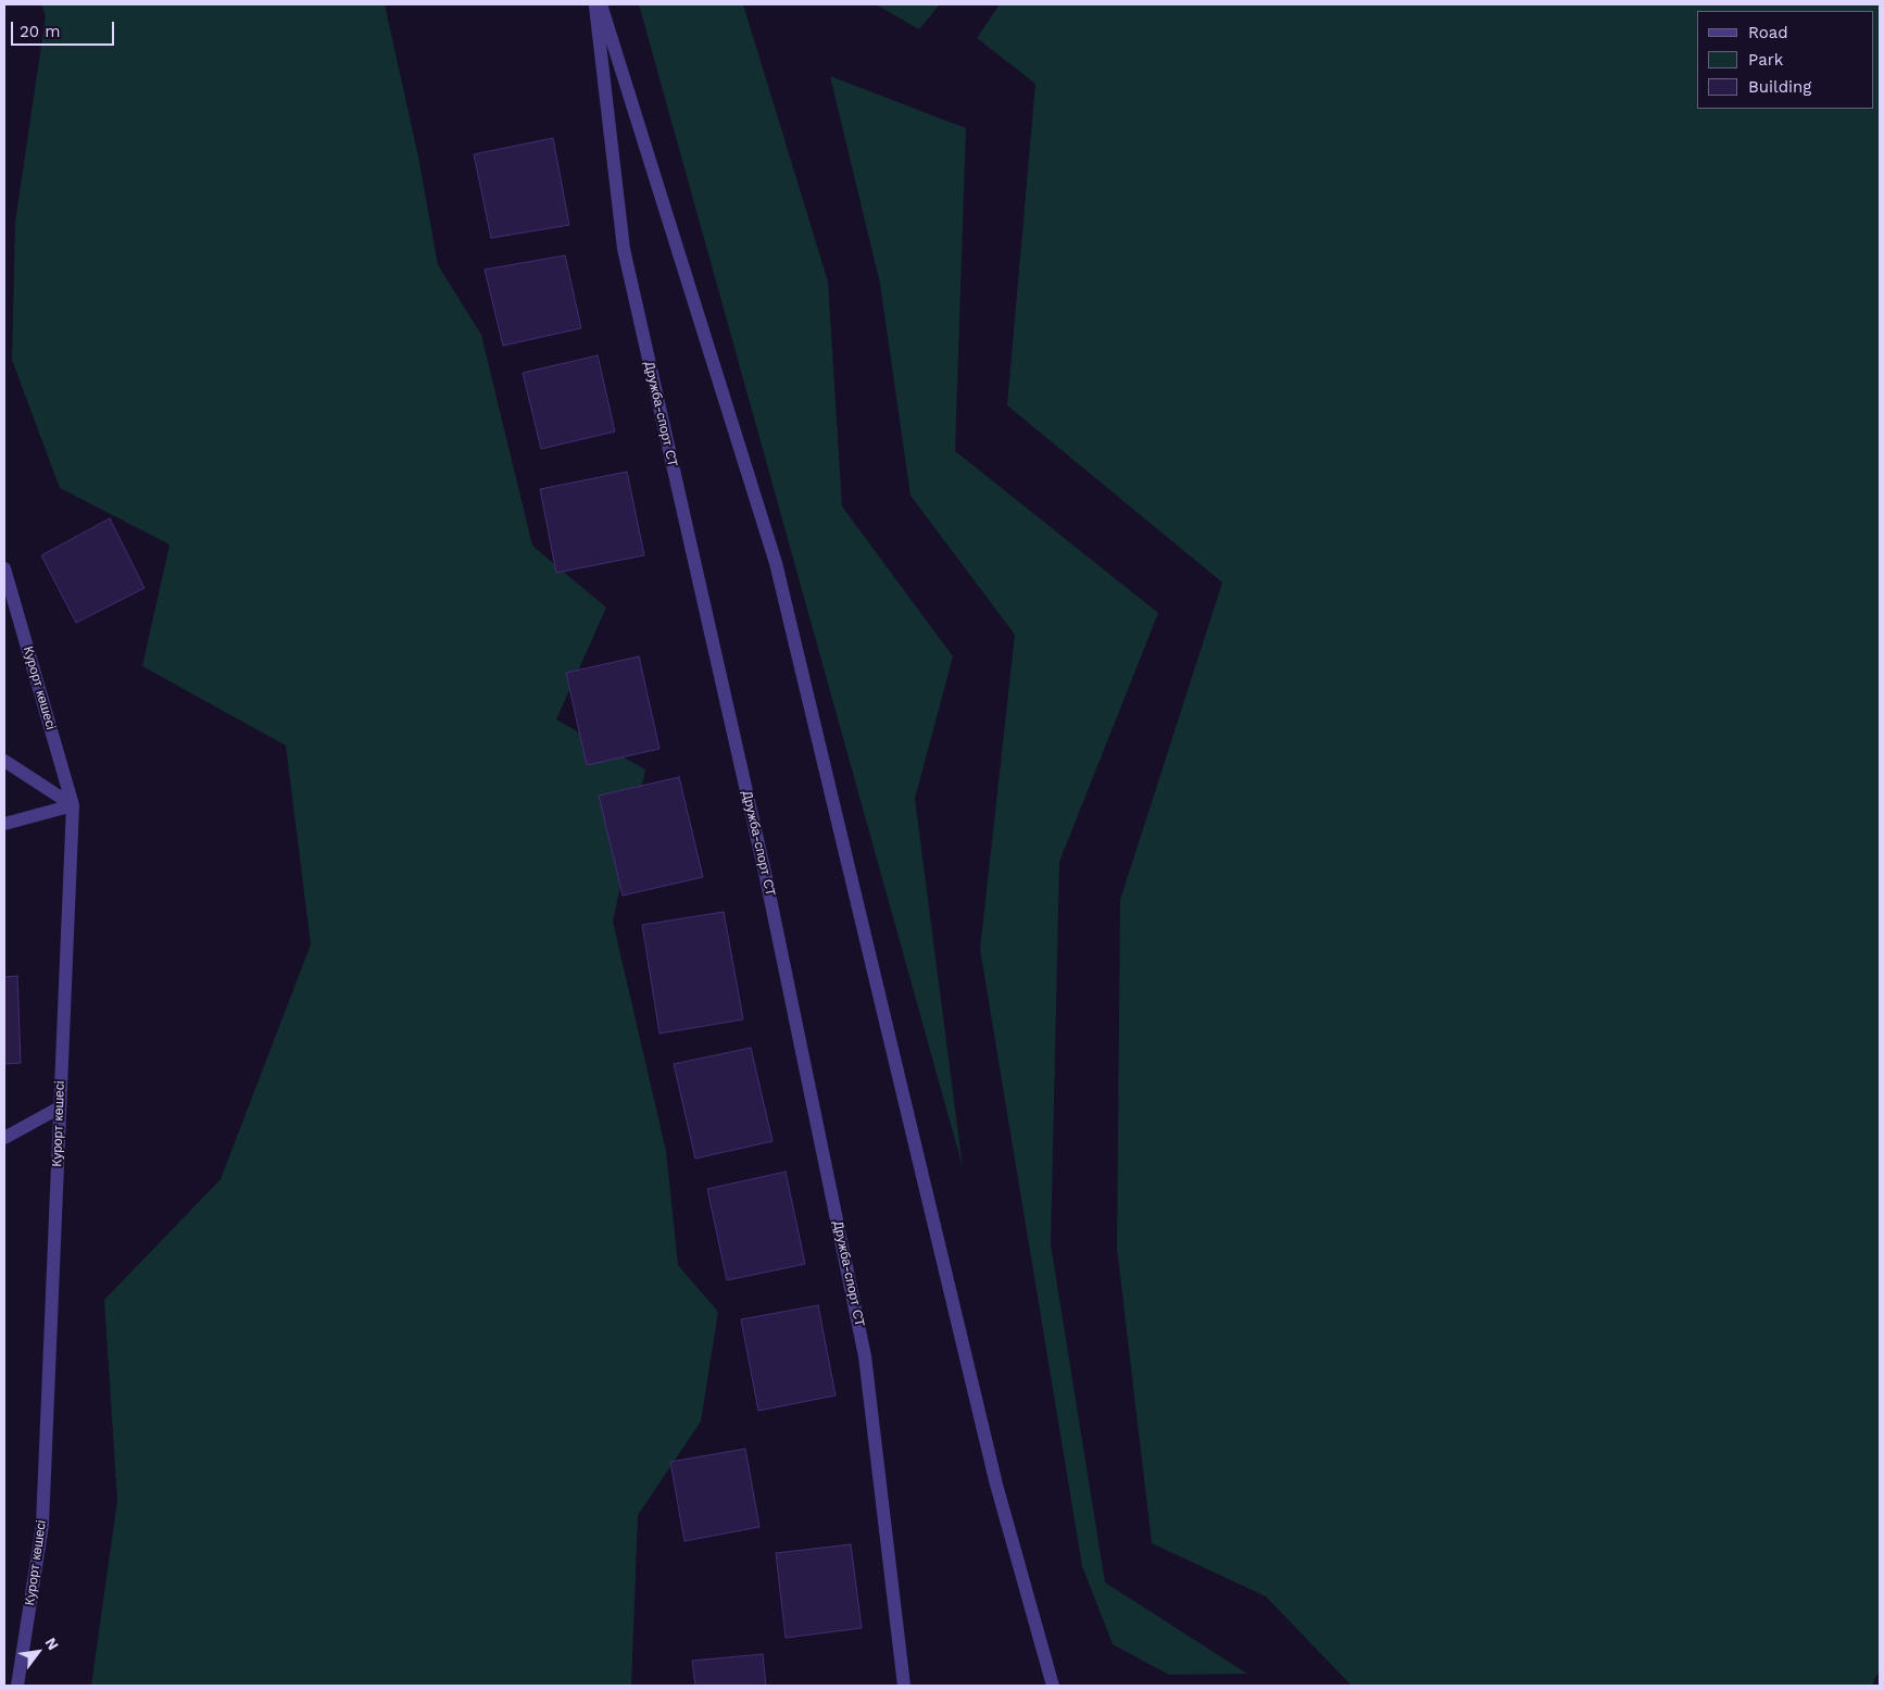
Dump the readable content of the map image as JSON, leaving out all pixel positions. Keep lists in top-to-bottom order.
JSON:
{
  "streets": {
    "street": ["Дружба-спорт СТ", "Курорт көшесі"]
  },
  "legend": ["Road", "Park", "Building"],
  "scale_bar": "20 m",
  "north": "top right"
}
